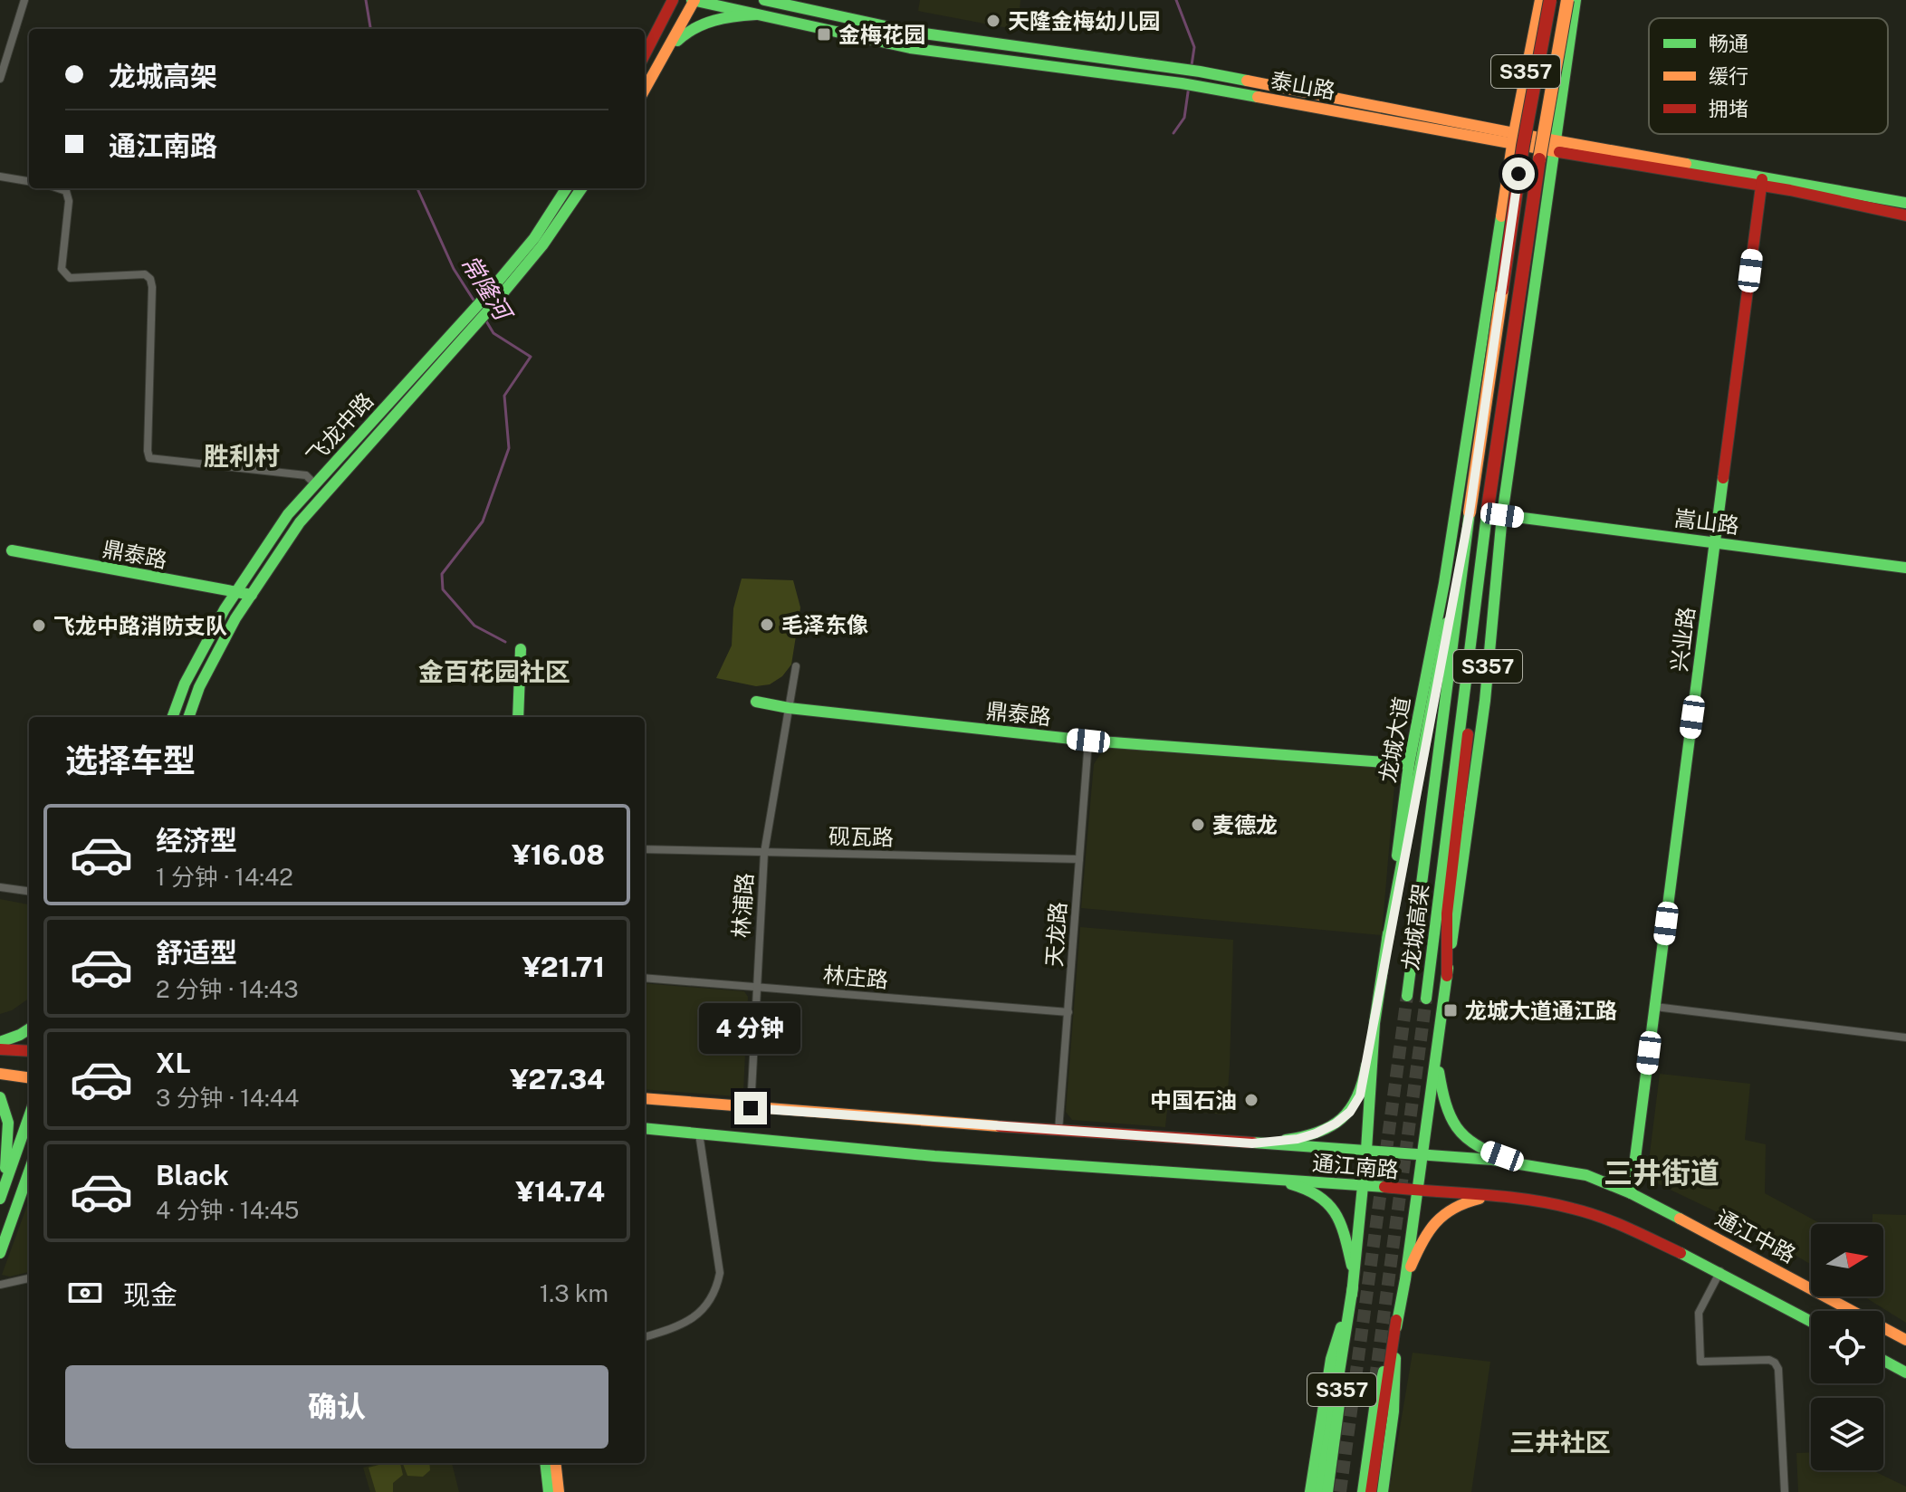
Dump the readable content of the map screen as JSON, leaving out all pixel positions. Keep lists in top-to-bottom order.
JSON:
{
  "streets": {
    "main road": [
      "S357",
      "泰山路",
      "飞龙中路",
      "嵩山路",
      "鼎泰路",
      "兴业路",
      "龙城大道",
      "龙城高架",
      "通江南路",
      "通江中路"
    ],
    "street": [
      "砚瓦路",
      "林浦路",
      "天龙路",
      "林庄路"
    ]
  },
  "crossings": [
    ["S357", "泰山路"],
    ["S357", "嵩山路"],
    ["S357", "通江南路"],
    ["S357", "通江中路"],
    ["泰山路", "兴业路"],
    ["泰山路", "龙城大道"],
    ["飞龙中路", "鼎泰路"],
    ["嵩山路", "兴业路"],
    ["鼎泰路", "龙城大道"],
    ["鼎泰路", "林浦路"],
    ["鼎泰路", "天龙路"],
    ["兴业路", "通江中路"],
    ["龙城大道", "通江南路"],
    ["龙城大道", "通江中路"],
    ["砚瓦路", "林浦路"],
    ["砚瓦路", "天龙路"],
    ["林浦路", "林庄路"],
    ["林浦路", "通江南路"],
    ["天龙路", "林庄路"],
    ["天龙路", "通江南路"],
    ["通江南路", "通江中路"]
  ],
  "districts": [
    "胜利村",
    "金百花园社区",
    "三井街道",
    "三井社区"
  ],
  "water": ["常隆河"],
  "places": {
    "other": [
      "天隆金梅幼儿园",
      "毛泽东像",
      "飞龙中路消防支队",
      "麦德龙",
      "中国石油"
    ],
    "transit": ["金梅花园", "龙城大道通江路"]
  },
  "legend": ["畅通", "缓行", "拥堵"],
  "north": "right",
  "page": {
    "banner": ["龙城高架", "通江南路"],
    "heading": "选择车型",
    "list": [
      {
        "name": "经济型",
        "note": "1 分钟 · 14:42",
        "value": "¥16.08"
      },
      {
        "name": "舒适型",
        "note": "2 分钟 · 14:43",
        "value": "¥21.71"
      },
      {
        "name": "XL",
        "note": "3 分钟 · 14:44",
        "value": "¥27.34"
      },
      {
        "name": "Black",
        "note": "4 分钟 · 14:45",
        "value": "¥14.74"
      }
    ],
    "bubble": "4 分钟",
    "pay": ["现金", "1.3 km"],
    "buttons": "确认"
  }
}
